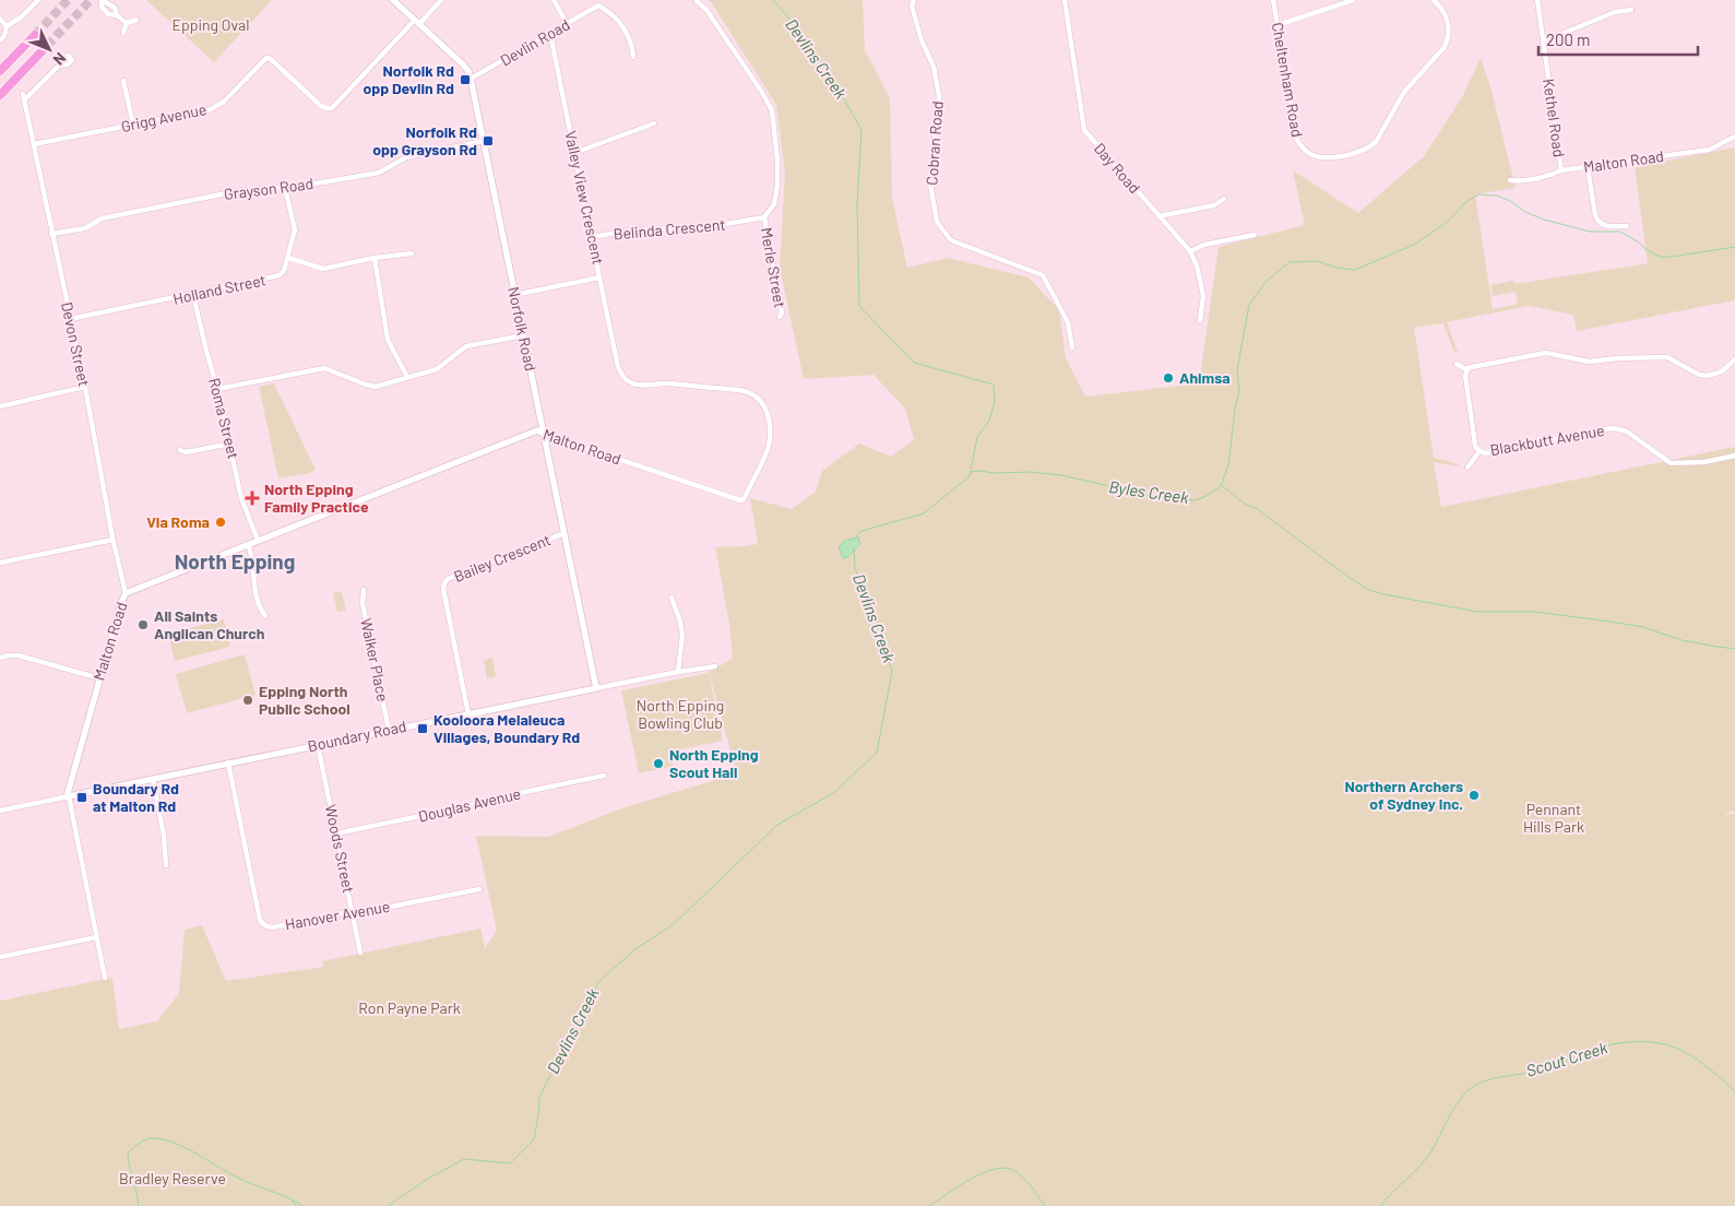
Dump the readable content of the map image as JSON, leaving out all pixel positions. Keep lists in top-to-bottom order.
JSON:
{
  "streets": {
    "street": [
      "Devlin Road",
      "Cheltenham Road",
      "Grigg Avenue",
      "Kethel Road",
      "Cobran Road",
      "Malton Road",
      "Day Road",
      "Grayson Road",
      "Valley View Crescent",
      "Belinda Crescent",
      "Merle Street",
      "Holland Street",
      "Norfolk Road",
      "Devon Street",
      "Roma Street",
      "Blackbutt Avenue",
      "Bailey Crescent",
      "Walker Place",
      "Boundary Road",
      "Douglas Avenue",
      "Woods Street",
      "Hanover Avenue"
    ]
  },
  "crossings": [
    ["Devlin Road", "Valley View Crescent"],
    ["Devlin Road", "Norfolk Road"],
    ["Grigg Avenue", "Norfolk Road"],
    ["Grigg Avenue", "Devon Street"],
    ["Kethel Road", "Malton Road"],
    ["Malton Road", "Valley View Crescent"],
    ["Malton Road", "Norfolk Road"],
    ["Malton Road", "Devon Street"],
    ["Malton Road", "Roma Street"],
    ["Malton Road", "Boundary Road"],
    ["Grayson Road", "Holland Street"],
    ["Grayson Road", "Norfolk Road"],
    ["Grayson Road", "Devon Street"],
    ["Valley View Crescent", "Belinda Crescent"],
    ["Valley View Crescent", "Norfolk Road"],
    ["Belinda Crescent", "Merle Street"],
    ["Holland Street", "Devon Street"],
    ["Holland Street", "Roma Street"],
    ["Norfolk Road", "Bailey Crescent"],
    ["Norfolk Road", "Boundary Road"],
    ["Bailey Crescent", "Boundary Road"],
    ["Walker Place", "Boundary Road"],
    ["Boundary Road", "Woods Street"],
    ["Boundary Road", "Hanover Avenue"],
    ["Douglas Avenue", "Woods Street"],
    ["Woods Street", "Hanover Avenue"]
  ],
  "districts": ["North Epping"],
  "water": ["Devlins Creek", "Byles Creek", "Scout Creek"],
  "parks": [
    "Epping Oval",
    "North Epping Bowling Club",
    "Pennant Hills Park",
    "Ron Payne Park",
    "Bradley Reserve"
  ],
  "places": {
    "transit": [
      "Norfolk Rd opp Devlin Rd",
      "Norfolk Rd opp Grayson Rd",
      "Kooloora Melaleuca Villages, Boundary Rd",
      "Boundary Rd at Malton Rd"
    ],
    "other": [
      "Ahimsa",
      "Via Roma",
      "All Saints Anglican Church",
      "Epping North Public School",
      "North Epping Scout Hall",
      "Northern Archers of Sydney Inc."
    ],
    "health": ["North Epping Family Practice"]
  },
  "scale_bar": "200 m",
  "north": "bottom right"
}
